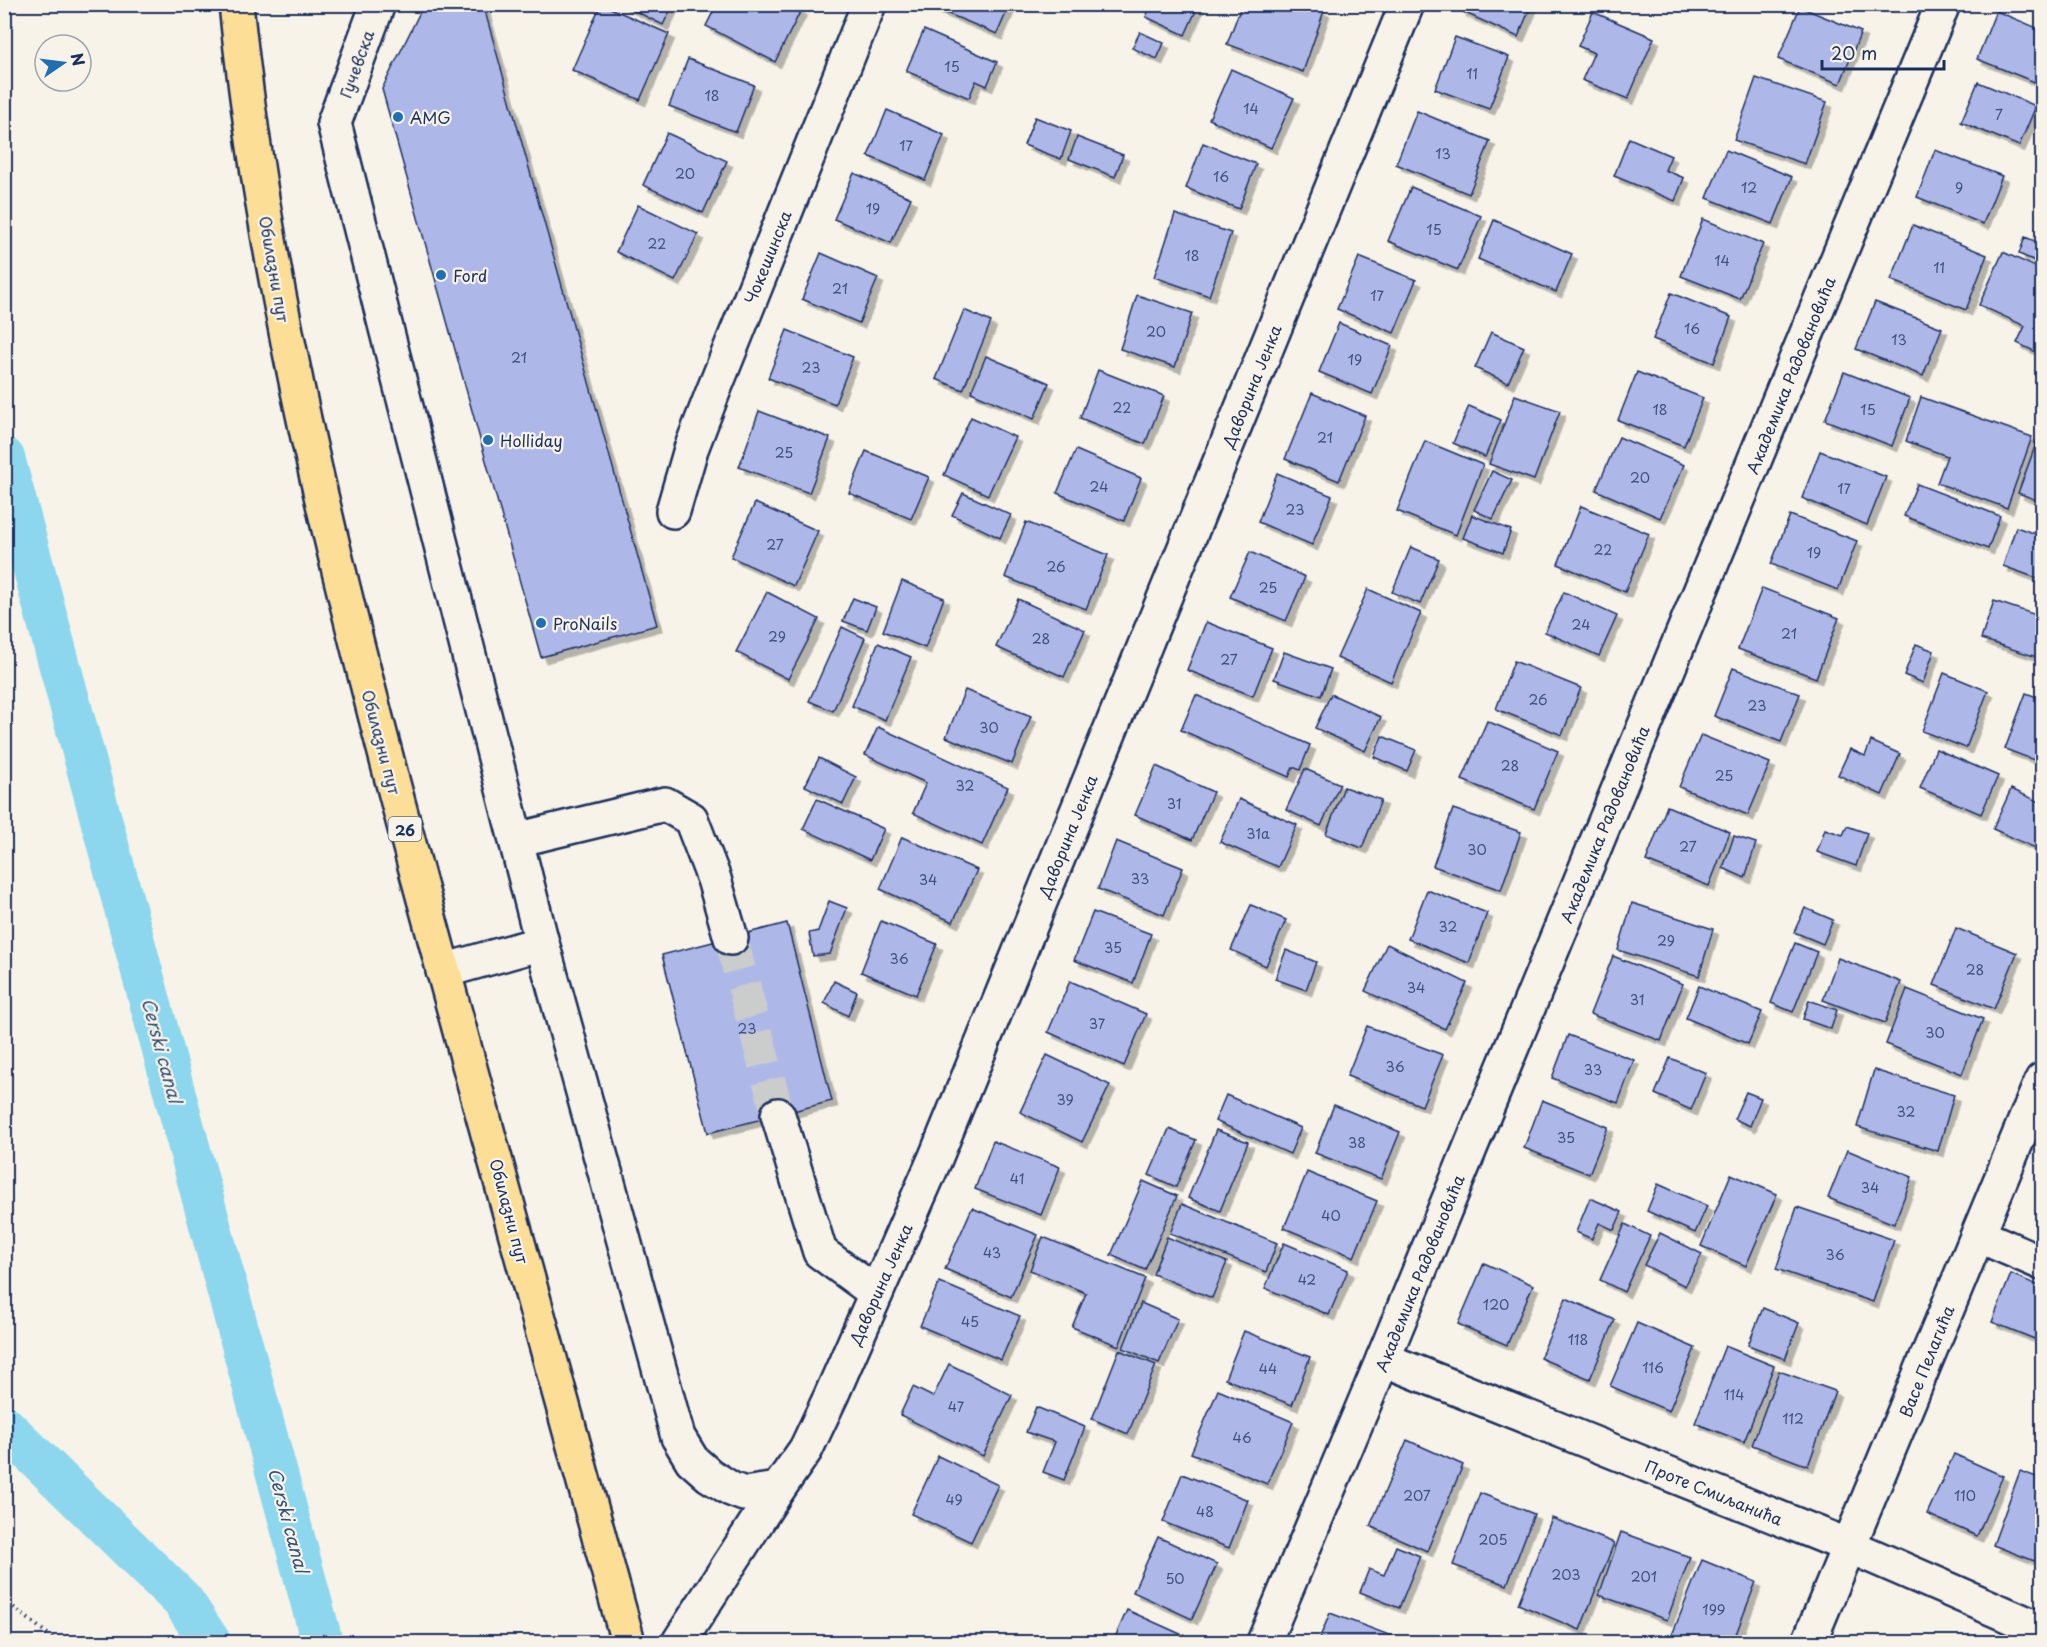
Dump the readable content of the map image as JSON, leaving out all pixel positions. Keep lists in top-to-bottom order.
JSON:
{
  "streets": {
    "main road": ["Обилазни пут", "26"],
    "street": [
      "Гучевска",
      "Чокешинска",
      "Академика Радовановића",
      "Даворина Јенка",
      "Васе Пелагића",
      "Проте Смиљанића"
    ]
  },
  "crossings": [
    ["Академика Радовановића", "Проте Смиљанића"],
    ["Васе Пелагића", "Проте Смиљанића"]
  ],
  "water": ["Cerski canal"],
  "places": [
    "AMG",
    "Ford",
    "Holliday",
    "ProNails"
  ],
  "house_numbers": [
    "15",
    "11",
    "18",
    "14",
    "7",
    "17",
    "13",
    "20",
    "16",
    "12",
    "9",
    "19",
    "15",
    "22",
    "18",
    "14",
    "11",
    "21",
    "17",
    "16",
    "20",
    "13",
    "21",
    "19",
    "23",
    "22",
    "18",
    "15",
    "21",
    "25",
    "20",
    "24",
    "17",
    "23",
    "27",
    "22",
    "19",
    "26",
    "25",
    "24",
    "21",
    "29",
    "28",
    "27",
    "26",
    "23",
    "30",
    "28",
    "25",
    "32",
    "31",
    "31a",
    "27",
    "30",
    "33",
    "34",
    "32",
    "29",
    "35",
    "36",
    "28",
    "34",
    "31",
    "37",
    "23",
    "30",
    "36",
    "33",
    "39",
    "32",
    "35",
    "38",
    "41",
    "34",
    "40",
    "43",
    "36",
    "42",
    "120",
    "45",
    "118",
    "116",
    "44",
    "114",
    "47",
    "112",
    "46",
    "207",
    "110",
    "49",
    "48",
    "205",
    "203",
    "201",
    "50",
    "199"
  ],
  "scale_bar": "20 m",
  "north": "right"
}
